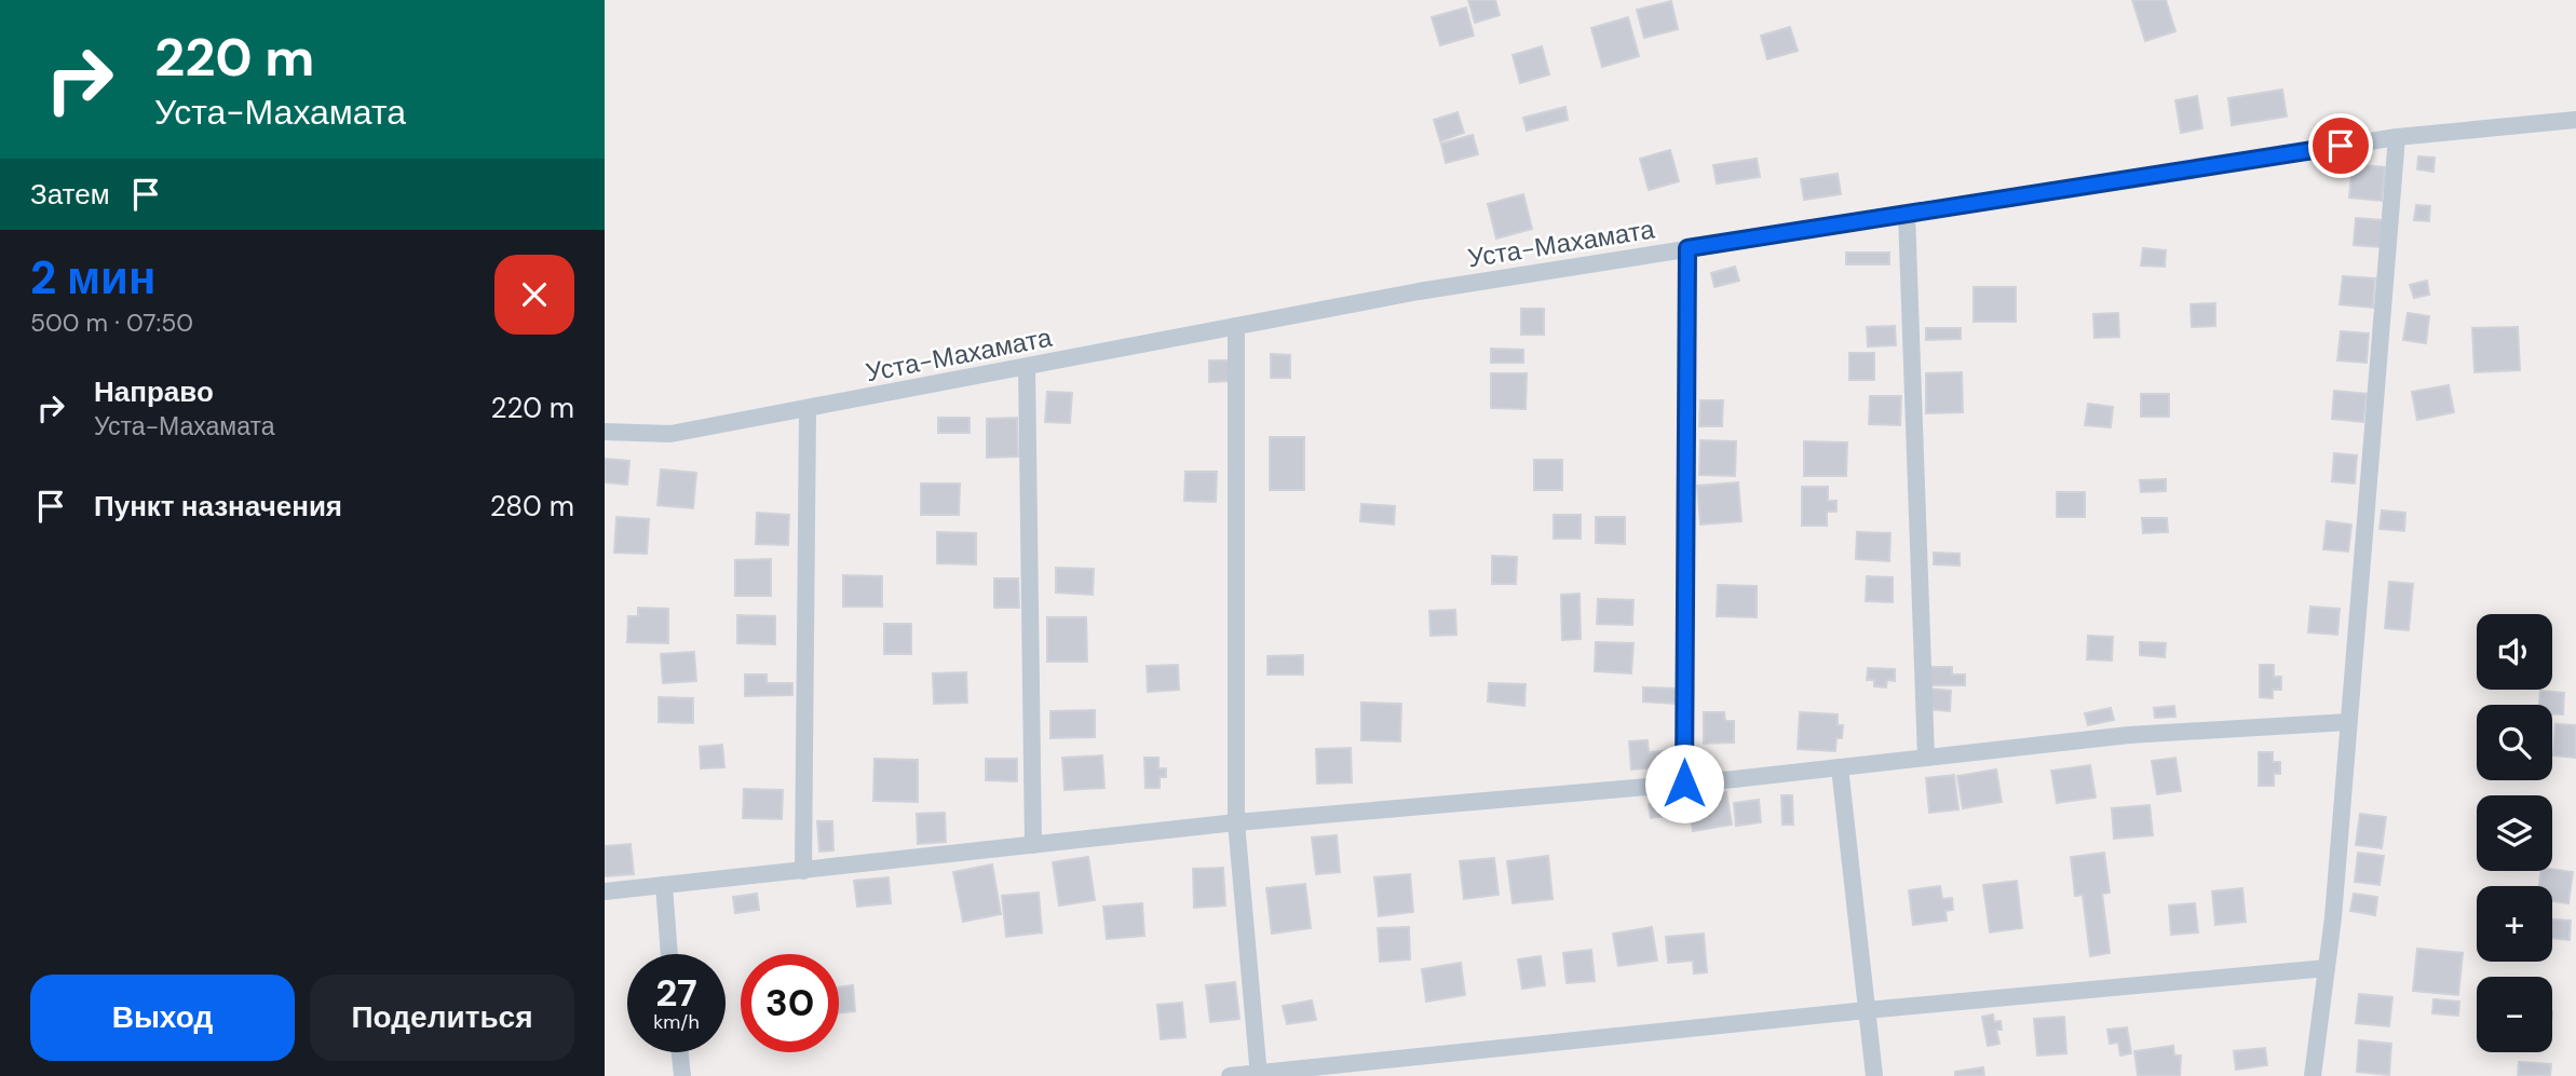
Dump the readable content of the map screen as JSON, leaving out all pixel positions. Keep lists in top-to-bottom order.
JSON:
{
  "streets": {
    "street": ["Уста-Махамата"]
  },
  "page": {
    "turn": ["220 m", "Уста-Махамата"],
    "then": "Затем",
    "heading": ["2 мин", "500 m · 07:50"],
    "list": [
      {
        "name": "Направо",
        "note": "Уста-Махамата",
        "value": "220 m"
      },
      {
        "name": "Пункт назначения",
        "value": "280 m"
      }
    ],
    "map_buttons": ["+", "−"],
    "speed": "27 km/h",
    "limit": "30",
    "buttons": ["Выход", "Поделиться"]
  }
}
